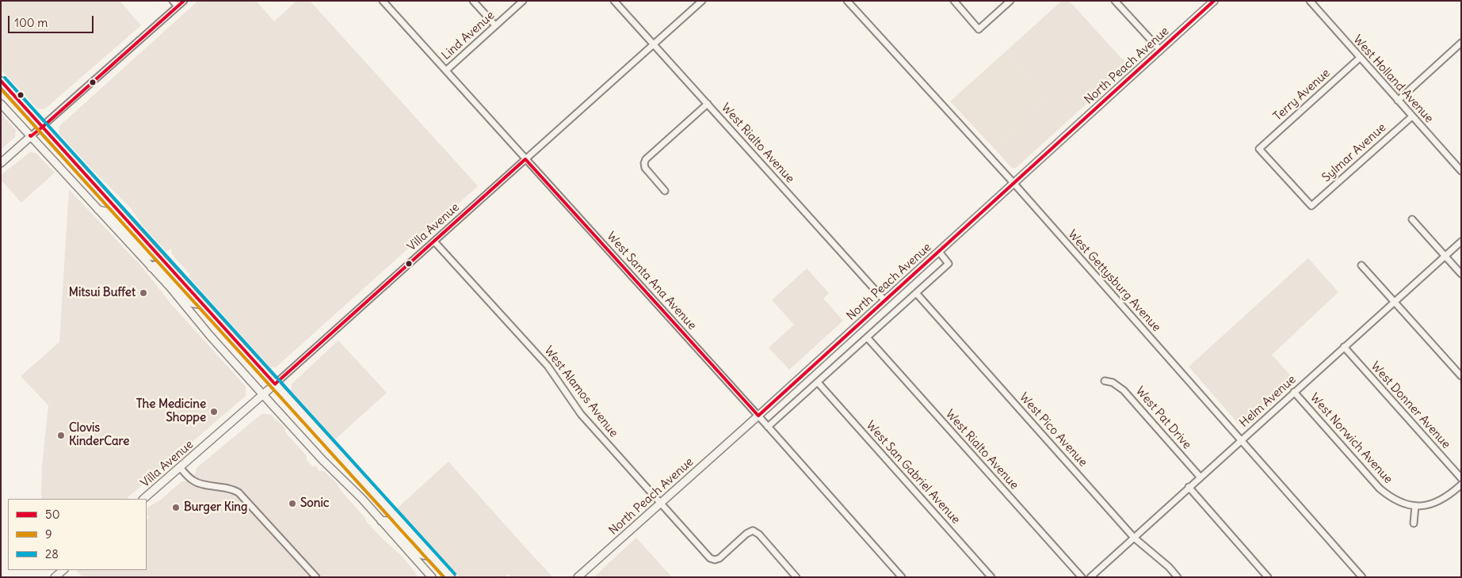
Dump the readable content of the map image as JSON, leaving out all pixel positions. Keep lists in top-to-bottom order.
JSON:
{
  "streets": {
    "main road": ["North Peach Avenue", "Villa Avenue"],
    "street": [
      "Lind Avenue",
      "West Holland Avenue",
      "Terry Avenue",
      "West Rialto Avenue",
      "Sylmar Avenue",
      "West Santa Ana Avenue",
      "West Gettysburg Avenue",
      "West Alamos Avenue",
      "Helm Avenue",
      "West Donner Avenue",
      "West Pat Drive",
      "West Pico Avenue",
      "West Norwich Avenue",
      "West San Gabriel Avenue"
    ]
  },
  "crossings": [
    ["Lind Avenue", "West Santa Ana Avenue"],
    ["North Peach Avenue", "West Rialto Avenue"],
    ["North Peach Avenue", "West Santa Ana Avenue"],
    ["North Peach Avenue", "West Gettysburg Avenue"],
    ["North Peach Avenue", "West Alamos Avenue"],
    ["West Holland Avenue", "Terry Avenue"],
    ["West Holland Avenue", "Sylmar Avenue"],
    ["Terry Avenue", "Sylmar Avenue"],
    ["West Rialto Avenue", "Villa Avenue"],
    ["Villa Avenue", "West Santa Ana Avenue"],
    ["Villa Avenue", "West Alamos Avenue"],
    ["West Gettysburg Avenue", "Helm Avenue"],
    ["Helm Avenue", "West Donner Avenue"],
    ["Helm Avenue", "West Pat Drive"],
    ["Helm Avenue", "West Pico Avenue"],
    ["Helm Avenue", "West Norwich Avenue"]
  ],
  "places": [
    "Mitsui Buffet",
    "The Medicine Shoppe",
    "Clovis KinderCare",
    "Sonic",
    "Burger King"
  ],
  "lines": ["transit line 50", "transit line 28", "transit line 9"],
  "legend": ["50", "9", "28"],
  "scale_bar": "100 m"
}
